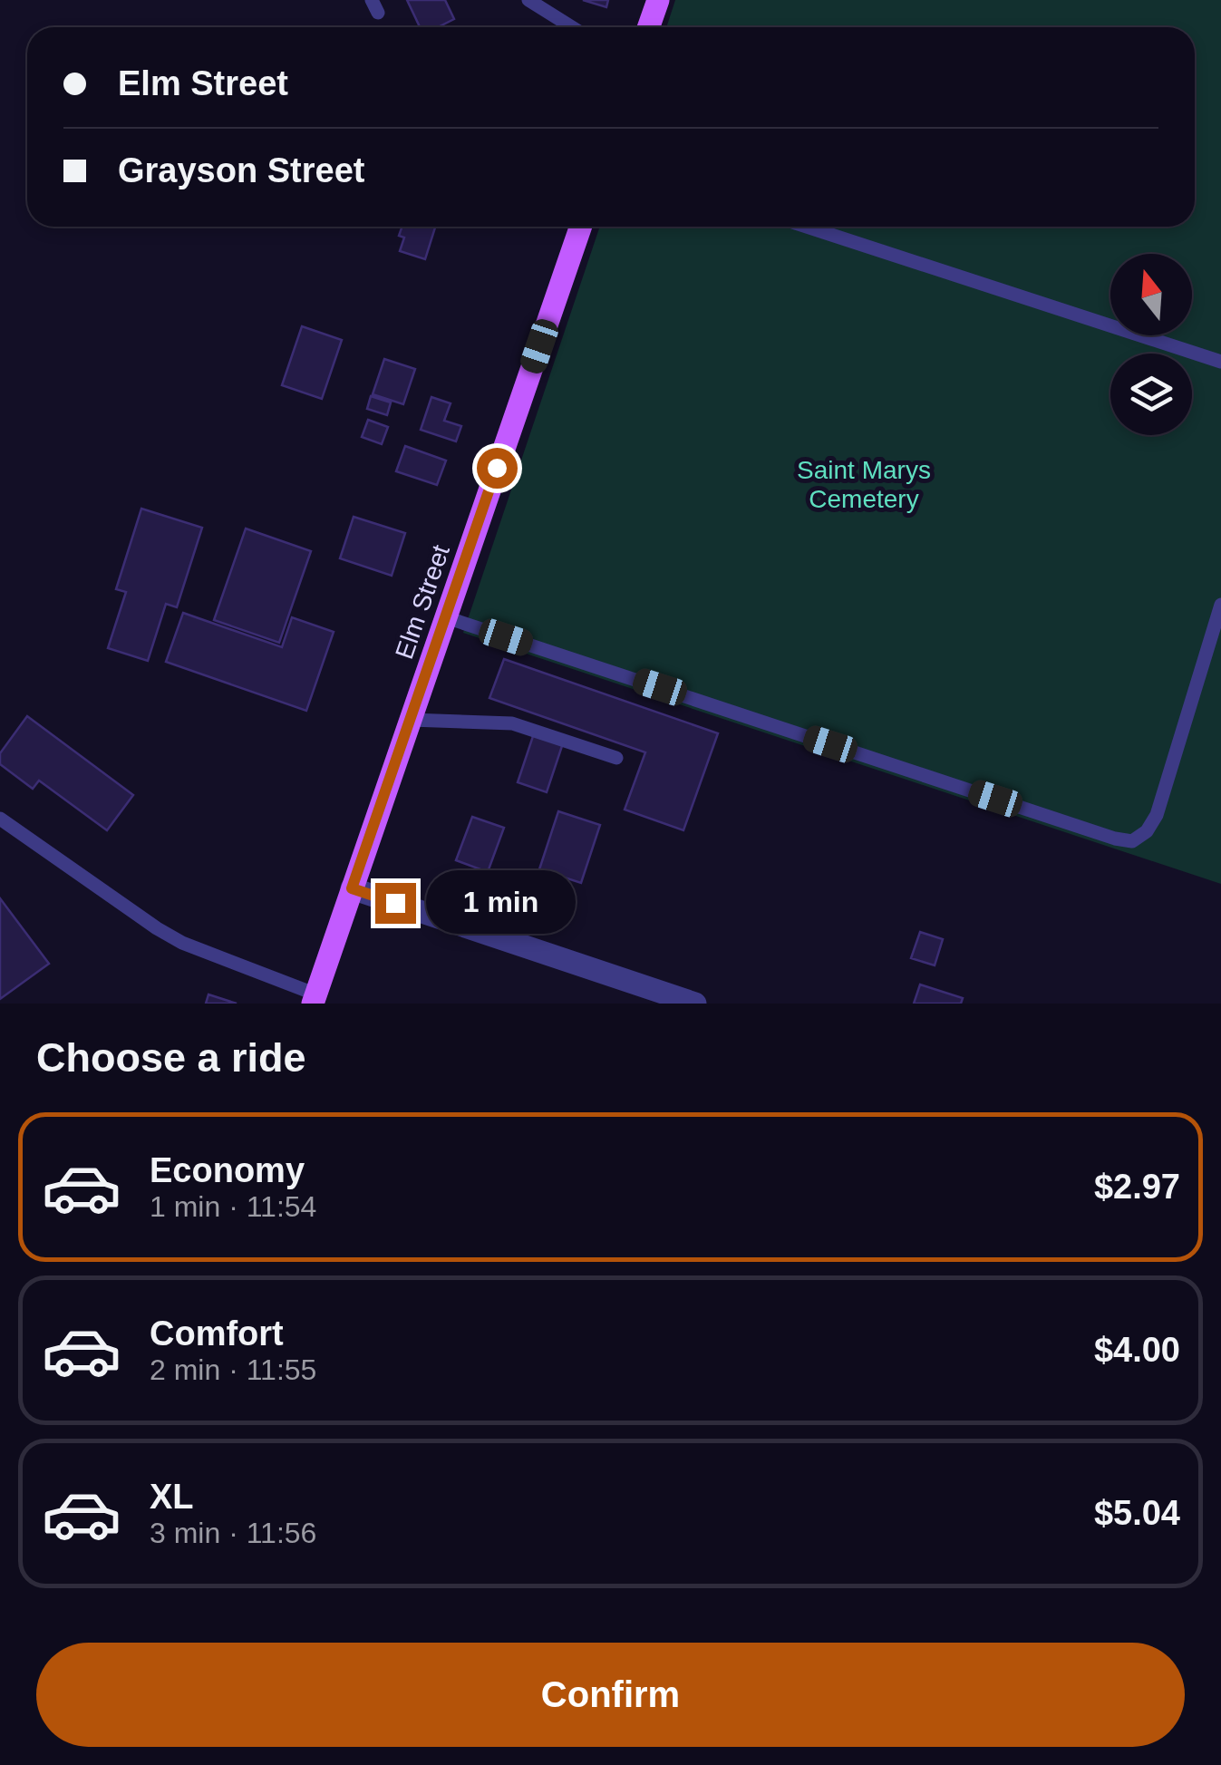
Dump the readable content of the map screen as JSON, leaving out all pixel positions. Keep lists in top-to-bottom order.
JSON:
{
  "streets": {
    "main road": ["Elm Street"]
  },
  "parks": ["Saint Marys Cemetery"],
  "north": "top",
  "page": {
    "banner": ["Elm Street", "Grayson Street"],
    "bubble": "1 min",
    "heading": "Choose a ride",
    "list": [
      {
        "name": "Economy",
        "note": "1 min · 11:54",
        "value": "$2.97"
      },
      {
        "name": "Comfort",
        "note": "2 min · 11:55",
        "value": "$4.00"
      },
      {
        "name": "XL",
        "note": "3 min · 11:56",
        "value": "$5.04"
      }
    ],
    "buttons": "Confirm"
  }
}
